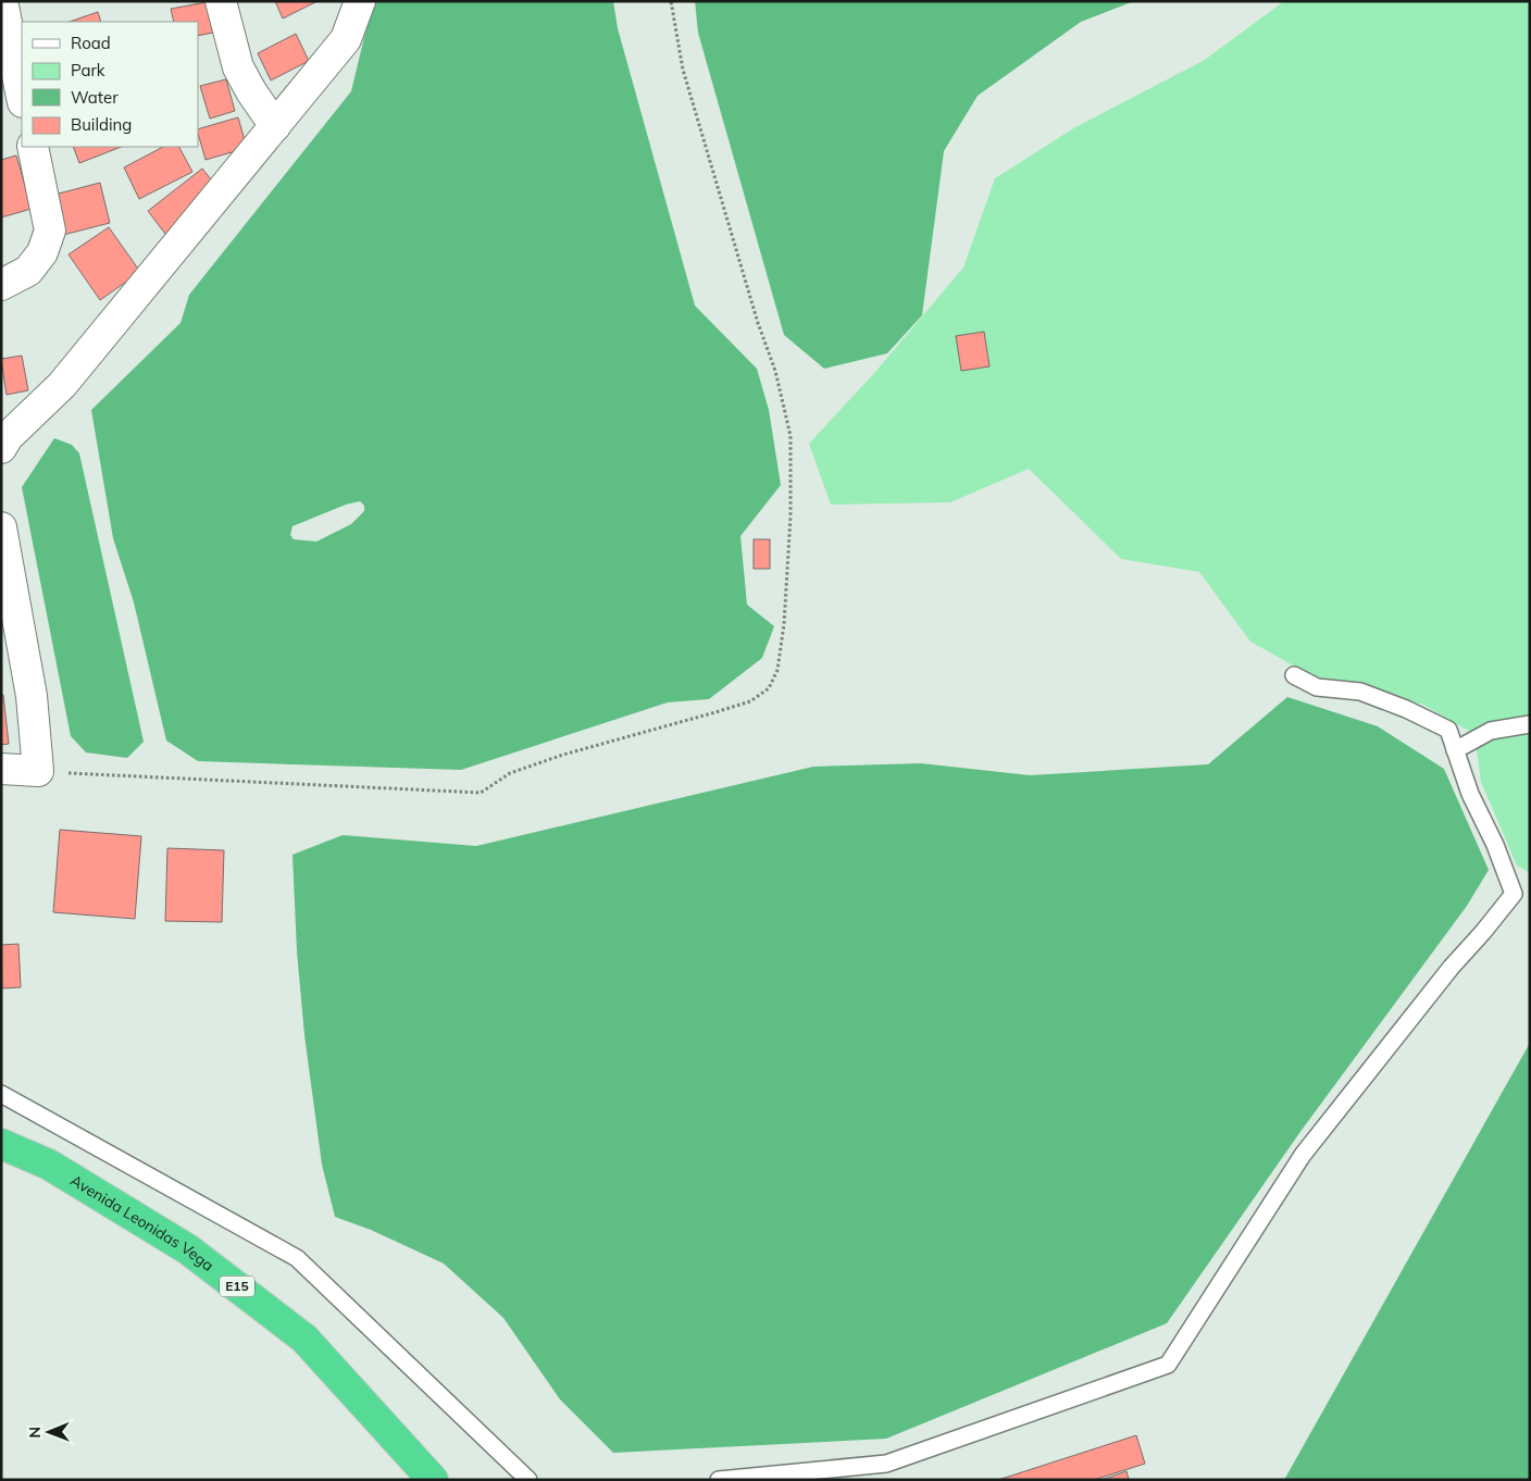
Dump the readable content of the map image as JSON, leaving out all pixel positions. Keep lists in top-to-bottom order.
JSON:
{
  "streets": {
    "highway": ["Avenida Leonidas Vega", "E15"]
  },
  "legend": [
    "Road",
    "Park",
    "Water",
    "Building"
  ],
  "north": "left"
}
